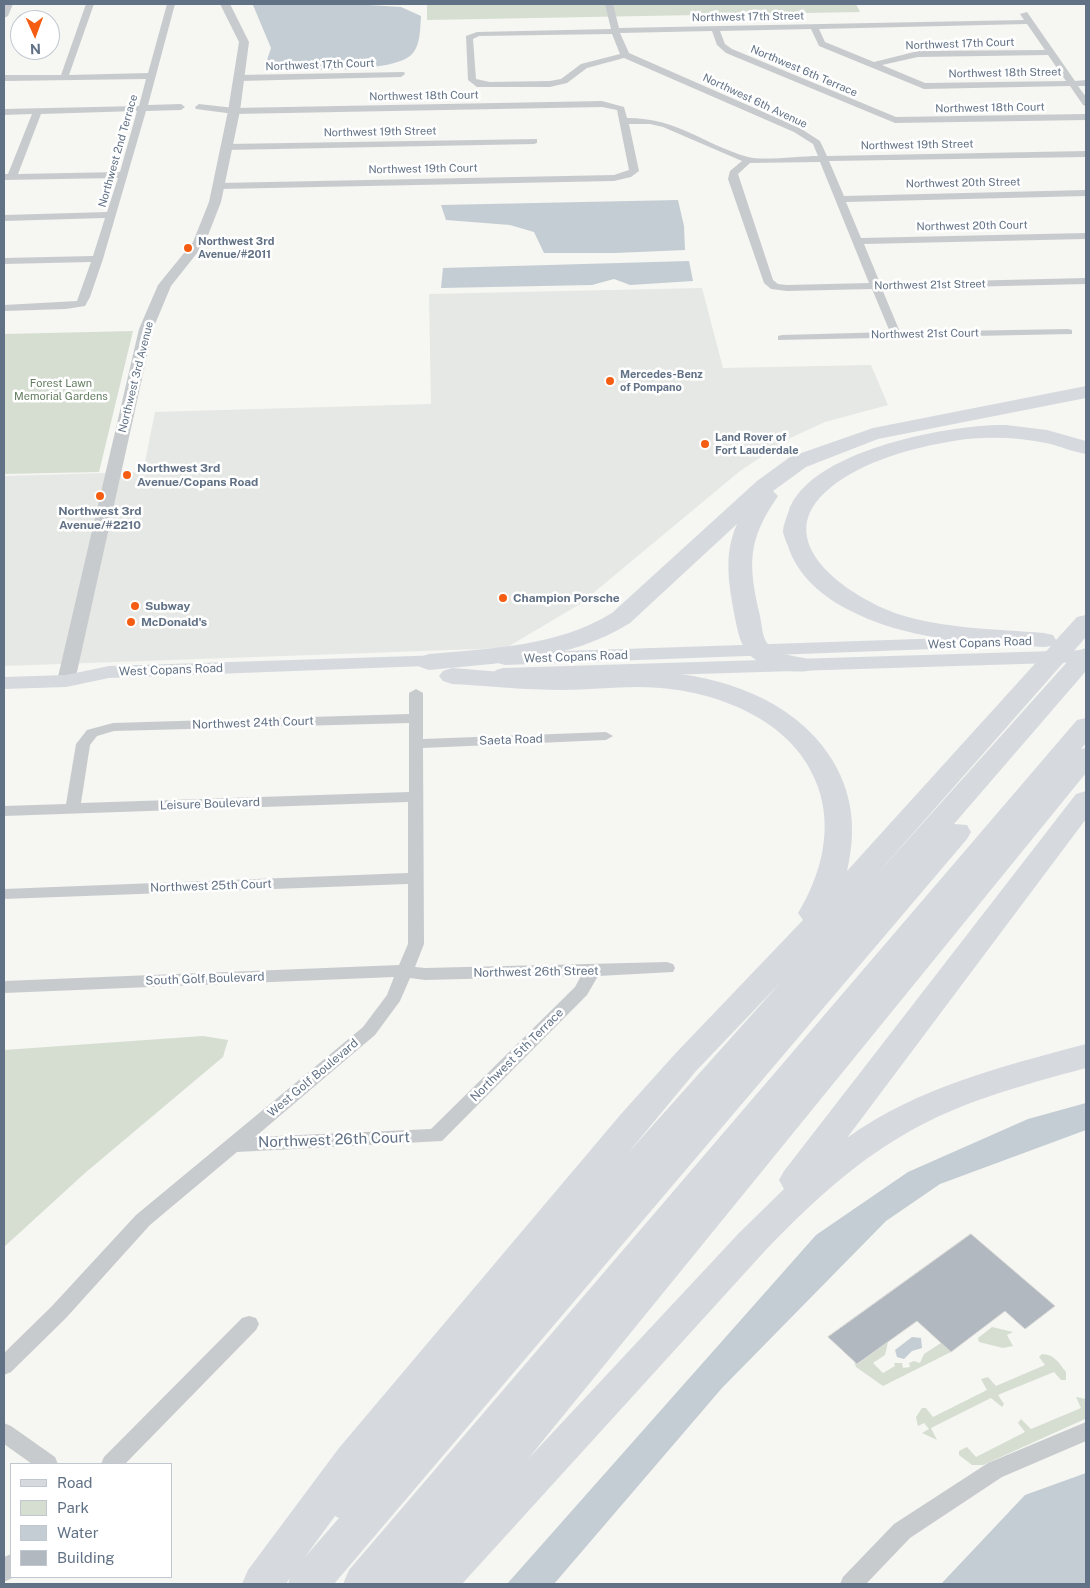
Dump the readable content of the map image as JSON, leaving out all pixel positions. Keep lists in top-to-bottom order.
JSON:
{
  "streets": {
    "main road": ["West Copans Road"],
    "street": [
      "Northwest 17th Street",
      "Northwest 17th Court",
      "Northwest 6th Terrace",
      "Northwest 18th Street",
      "Northwest 18th Court",
      "Northwest 6th Avenue",
      "Northwest 19th Street",
      "Northwest 2nd Terrace",
      "Northwest 19th Court",
      "Northwest 20th Street",
      "Northwest 20th Court",
      "Northwest 21st Street",
      "Northwest 21st Court",
      "Northwest 3rd Avenue",
      "Northwest 24th Court",
      "Saeta Road",
      "Leisure Boulevard",
      "Northwest 25th Court",
      "Northwest 26th Street",
      "South Golf Boulevard",
      "Northwest 5th Terrace",
      "West Golf Boulevard",
      "Northwest 26th Court"
    ]
  },
  "crossings": [
    ["Northwest 17th Street", "Northwest 6th Terrace"],
    ["Northwest 17th Street", "Northwest 6th Avenue"],
    ["Northwest 17th Court", "Northwest 18th Street"],
    ["Northwest 17th Court", "Northwest 3rd Avenue"],
    ["Northwest 6th Terrace", "Northwest 18th Court"],
    ["Northwest 18th Court", "Northwest 19th Court"],
    ["Northwest 18th Court", "Northwest 3rd Avenue"],
    ["Northwest 6th Avenue", "Northwest 19th Street"],
    ["Northwest 6th Avenue", "Northwest 20th Street"],
    ["Northwest 6th Avenue", "Northwest 20th Court"],
    ["Northwest 6th Avenue", "Northwest 21st Street"],
    ["Northwest 6th Avenue", "Northwest 21st Court"],
    ["Northwest 19th Street", "Northwest 21st Street"],
    ["Northwest 19th Street", "Northwest 3rd Avenue"],
    ["Northwest 19th Court", "Northwest 3rd Avenue"],
    ["Northwest 3rd Avenue", "West Copans Road"],
    ["Northwest 24th Court", "Leisure Boulevard"],
    ["Northwest 24th Court", "West Golf Boulevard"],
    ["Saeta Road", "West Golf Boulevard"],
    ["Leisure Boulevard", "West Golf Boulevard"],
    ["Northwest 25th Court", "West Golf Boulevard"],
    ["Northwest 26th Street", "South Golf Boulevard"],
    ["Northwest 26th Street", "Northwest 5th Terrace"],
    ["Northwest 26th Street", "West Golf Boulevard"],
    ["South Golf Boulevard", "West Golf Boulevard"],
    ["Northwest 5th Terrace", "Northwest 26th Court"],
    ["West Golf Boulevard", "Northwest 26th Court"]
  ],
  "parks": ["Forest Lawn Memorial Gardens"],
  "places": [
    "Northwest 3rd Avenue/#2011",
    "Mercedes-Benz of Pompano",
    "Land Rover of Fort Lauderdale",
    "Northwest 3rd Avenue/Copans Road",
    "Northwest 3rd Avenue/#2210",
    "Champion Porsche",
    "Subway",
    "McDonald's"
  ],
  "legend": [
    "Road",
    "Park",
    "Water",
    "Building"
  ],
  "north": "bottom"
}
